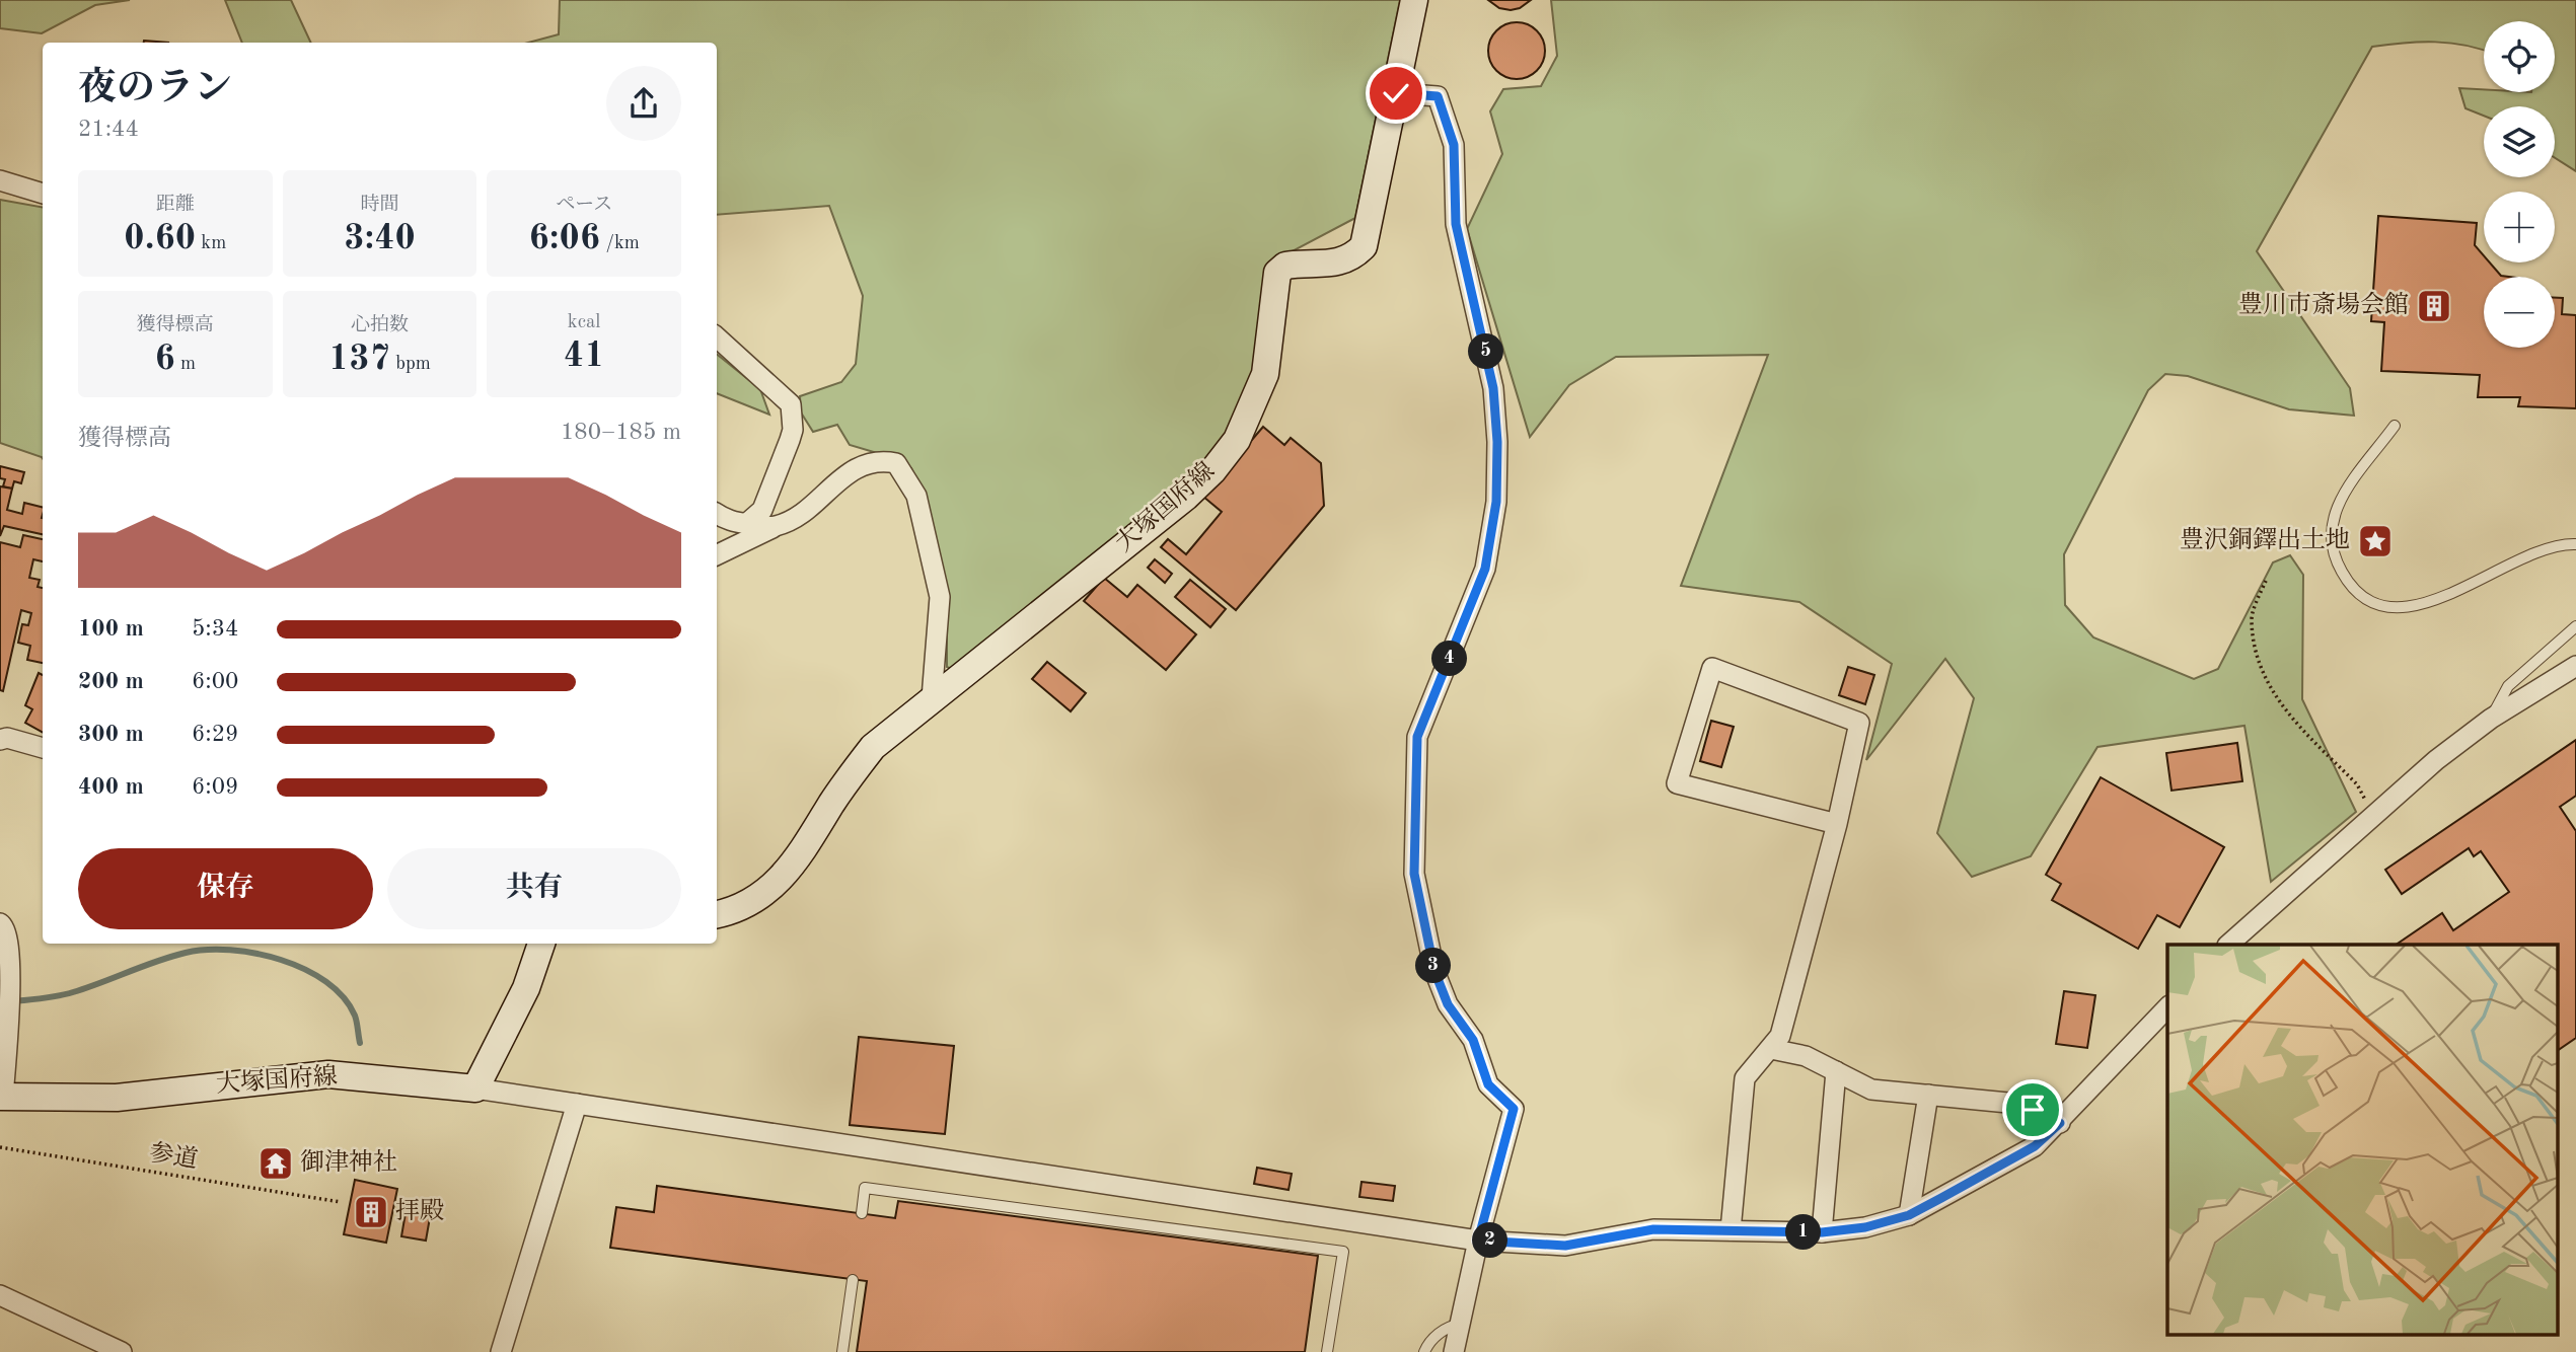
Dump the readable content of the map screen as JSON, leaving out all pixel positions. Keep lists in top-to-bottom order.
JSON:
{
  "streets": {
    "main road": ["大塚国府線"],
    "path": ["参道"]
  },
  "places": {
    "building": ["豊川市斎場会館", "拝殿"],
    "place": ["豊沢銅鐸出土地"],
    "temple": ["御津神社"]
  },
  "page": {
    "map_buttons": ["+", "−"],
    "heading": ["夜のラン", "21:44"],
    "stats": [
      ["距離", "0.60 km"],
      ["時間", "3:40"],
      ["ペース", "6:06 /km"],
      ["獲得標高", "6 m"],
      ["心拍数", "137 bpm"],
      ["kcal", "41"]
    ],
    "pins": [
      "5",
      "4",
      "3",
      "1",
      "2"
    ],
    "chart": ["獲得標高", "180–185 m"],
    "list": [
      {
        "name": "100 m",
        "note": "5:34"
      },
      {
        "name": "200 m",
        "note": "6:00"
      },
      {
        "name": "300 m",
        "note": "6:29"
      },
      {
        "name": "400 m",
        "note": "6:09"
      }
    ],
    "buttons": ["保存", "共有"]
  }
}
